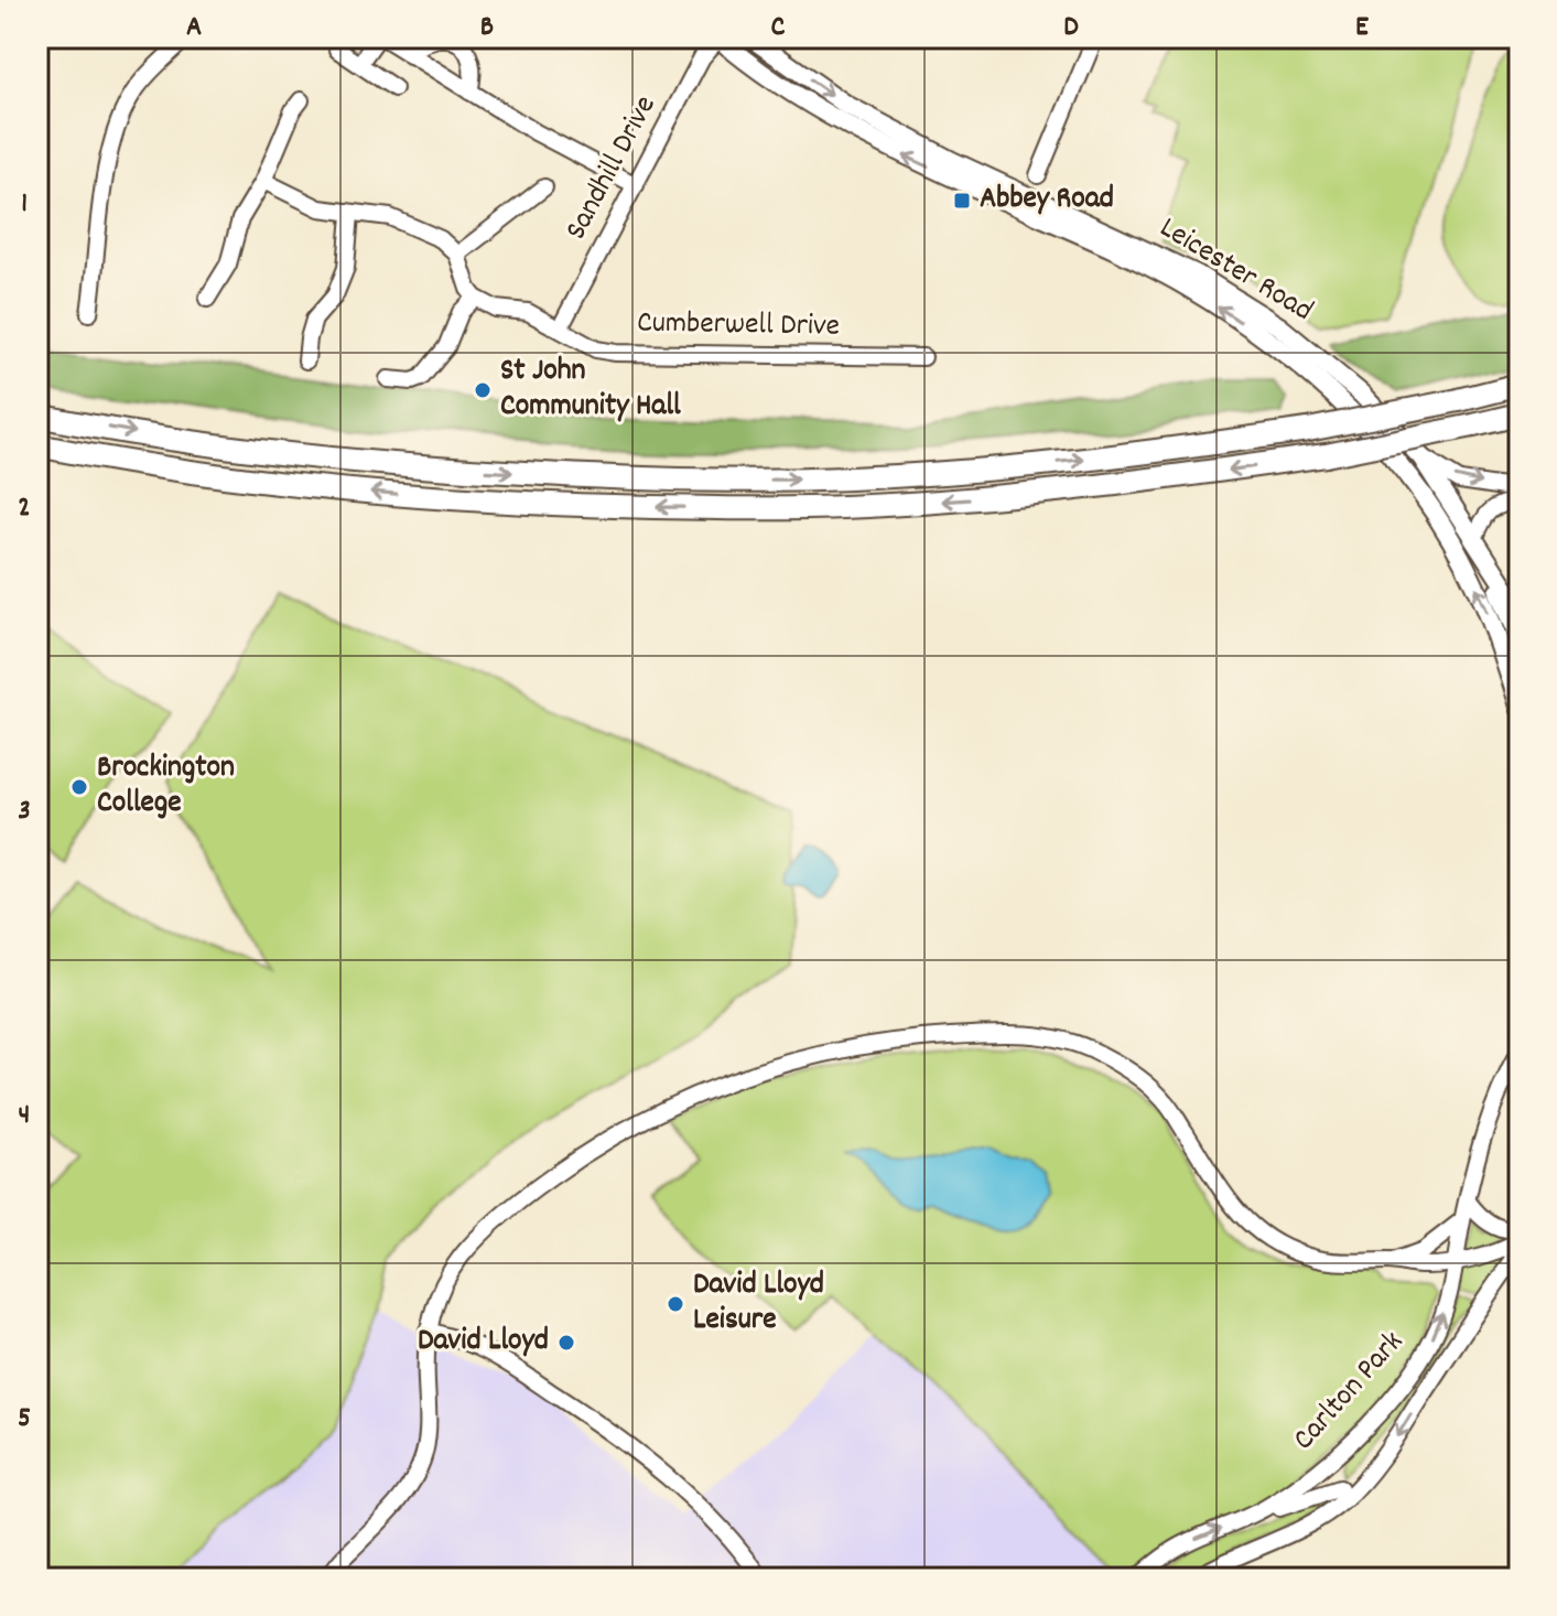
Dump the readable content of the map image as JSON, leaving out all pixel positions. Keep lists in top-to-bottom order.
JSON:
{
  "streets": {
    "main road": ["Leicester Road"],
    "street": ["Sandhill Drive", "Cumberwell Drive", "Carlton Park"]
  },
  "crossings": [
    ["Sandhill Drive", "Leicester Road"],
    ["Sandhill Drive", "Cumberwell Drive"]
  ],
  "places": {
    "transit": ["Abbey Road"],
    "other": [
      "St John Community Hall",
      "Brockington College",
      "David Lloyd Leisure",
      "David Lloyd"
    ]
  },
  "grid": {
    "columns": [
      "A",
      "B",
      "C",
      "D",
      "E"
    ],
    "rows": [
      "1",
      "2",
      "3",
      "4",
      "5"
    ]
  }
}
